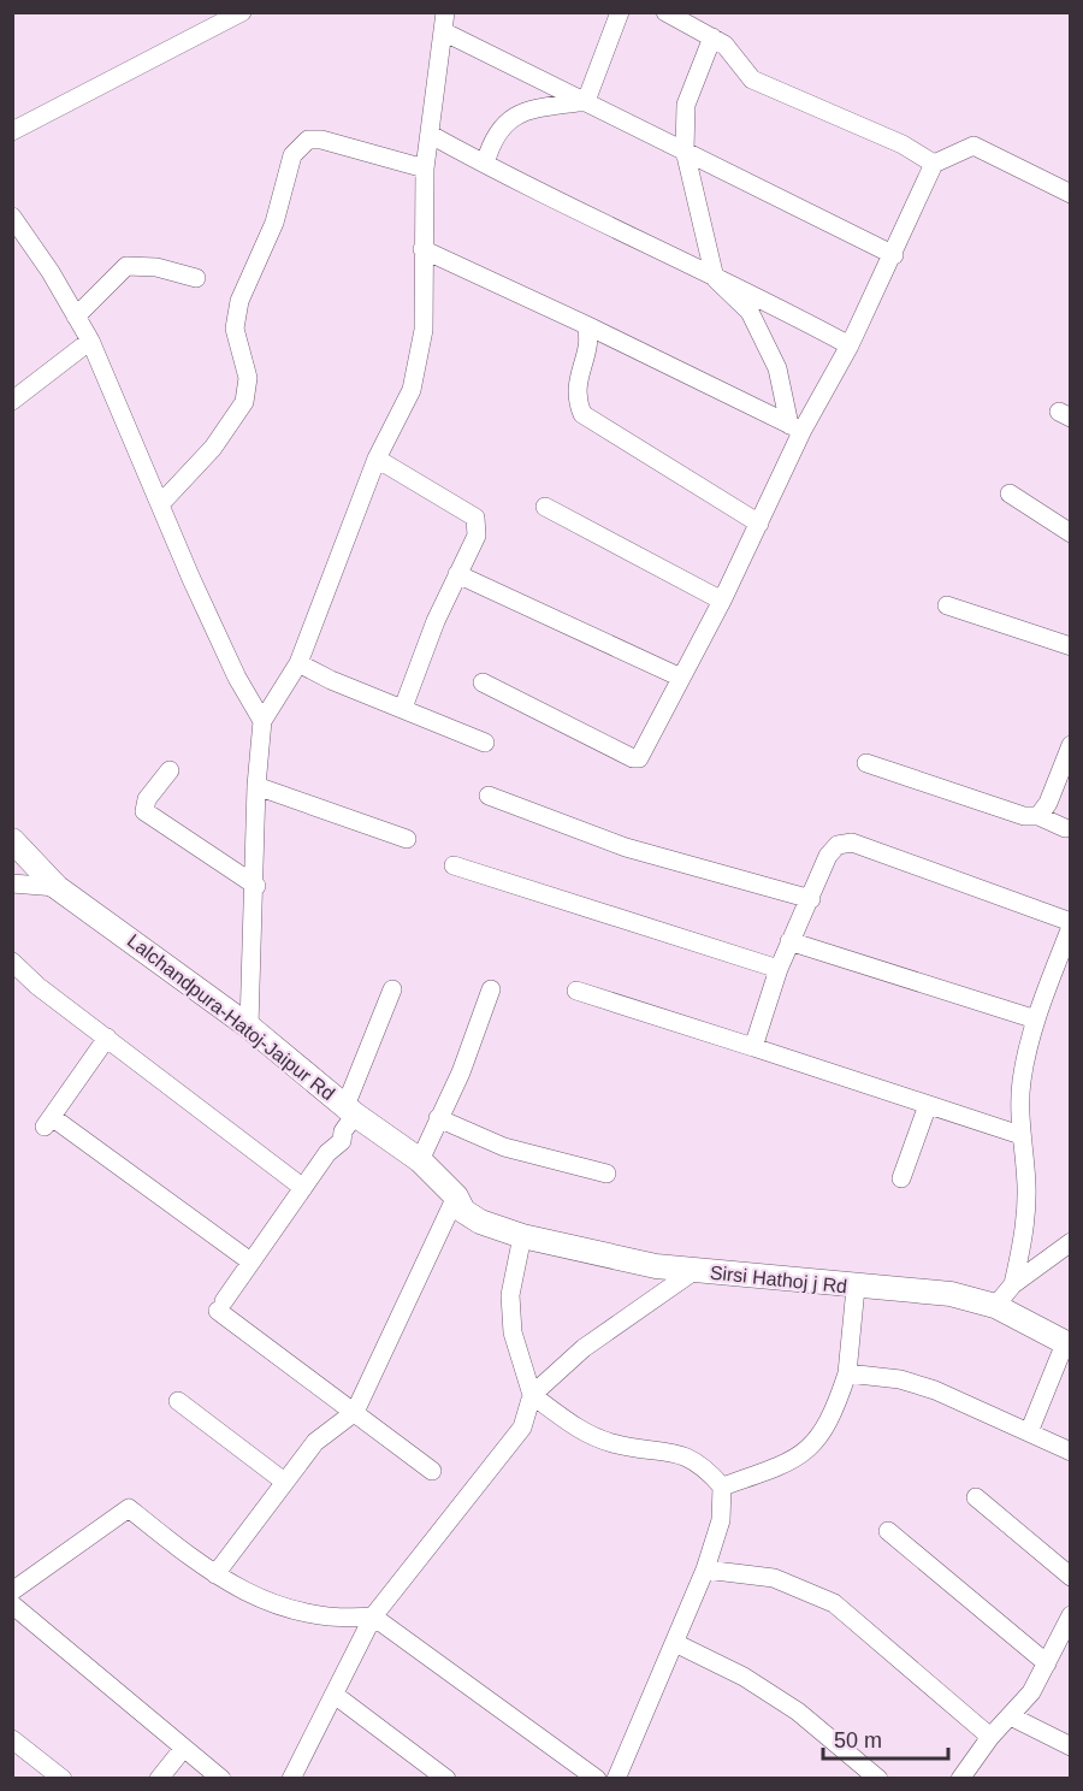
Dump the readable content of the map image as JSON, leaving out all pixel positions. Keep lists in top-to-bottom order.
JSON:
{
  "streets": {
    "street": ["Lalchandpura-Hatoj-Jaipur Rd", "Sirsi Hathoj j Rd"]
  },
  "crossings": [
    ["Lalchandpura-Hatoj-Jaipur Rd", "Sirsi Hathoj j Rd"]
  ],
  "scale_bar": "50 m"
}
